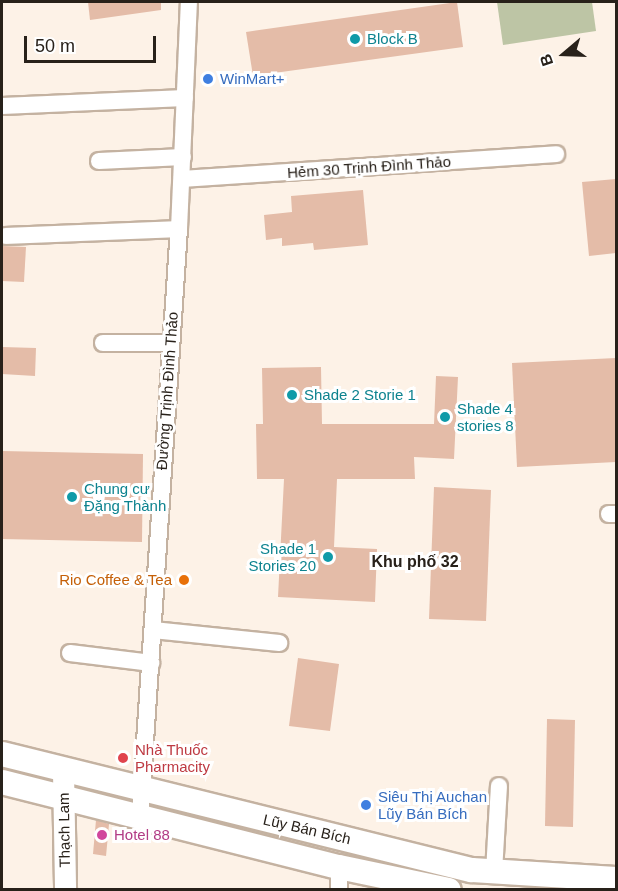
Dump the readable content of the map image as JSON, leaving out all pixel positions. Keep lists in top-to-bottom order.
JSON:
{
  "streets": {
    "main road": ["Lũy Bán Bích"],
    "street": ["Hẻm 30 Trịnh Đình Thảo", "Đường Trịnh Đình Thảo", "Thạch Lam"]
  },
  "crossings": [
    ["Hẻm 30 Trịnh Đình Thảo", "Đường Trịnh Đình Thảo"],
    ["Đường Trịnh Đình Thảo", "Lũy Bán Bích"],
    ["Lũy Bán Bích", "Thạch Lam"]
  ],
  "districts": ["Khu phố 32"],
  "places": [
    "Block B",
    "WinMart+",
    "Shade 2 Storie 1",
    "Shade 4 stories 8",
    "Chung cư Đặng Thành",
    "Shade 1 Stories 20",
    "Rio Coffee & Tea",
    "Nhà Thuốc Pharmacity",
    "Siêu Thị Auchan Lũy Bán Bích",
    "Hotel 88"
  ],
  "scale_bar": "50 m",
  "north": "left"
}
